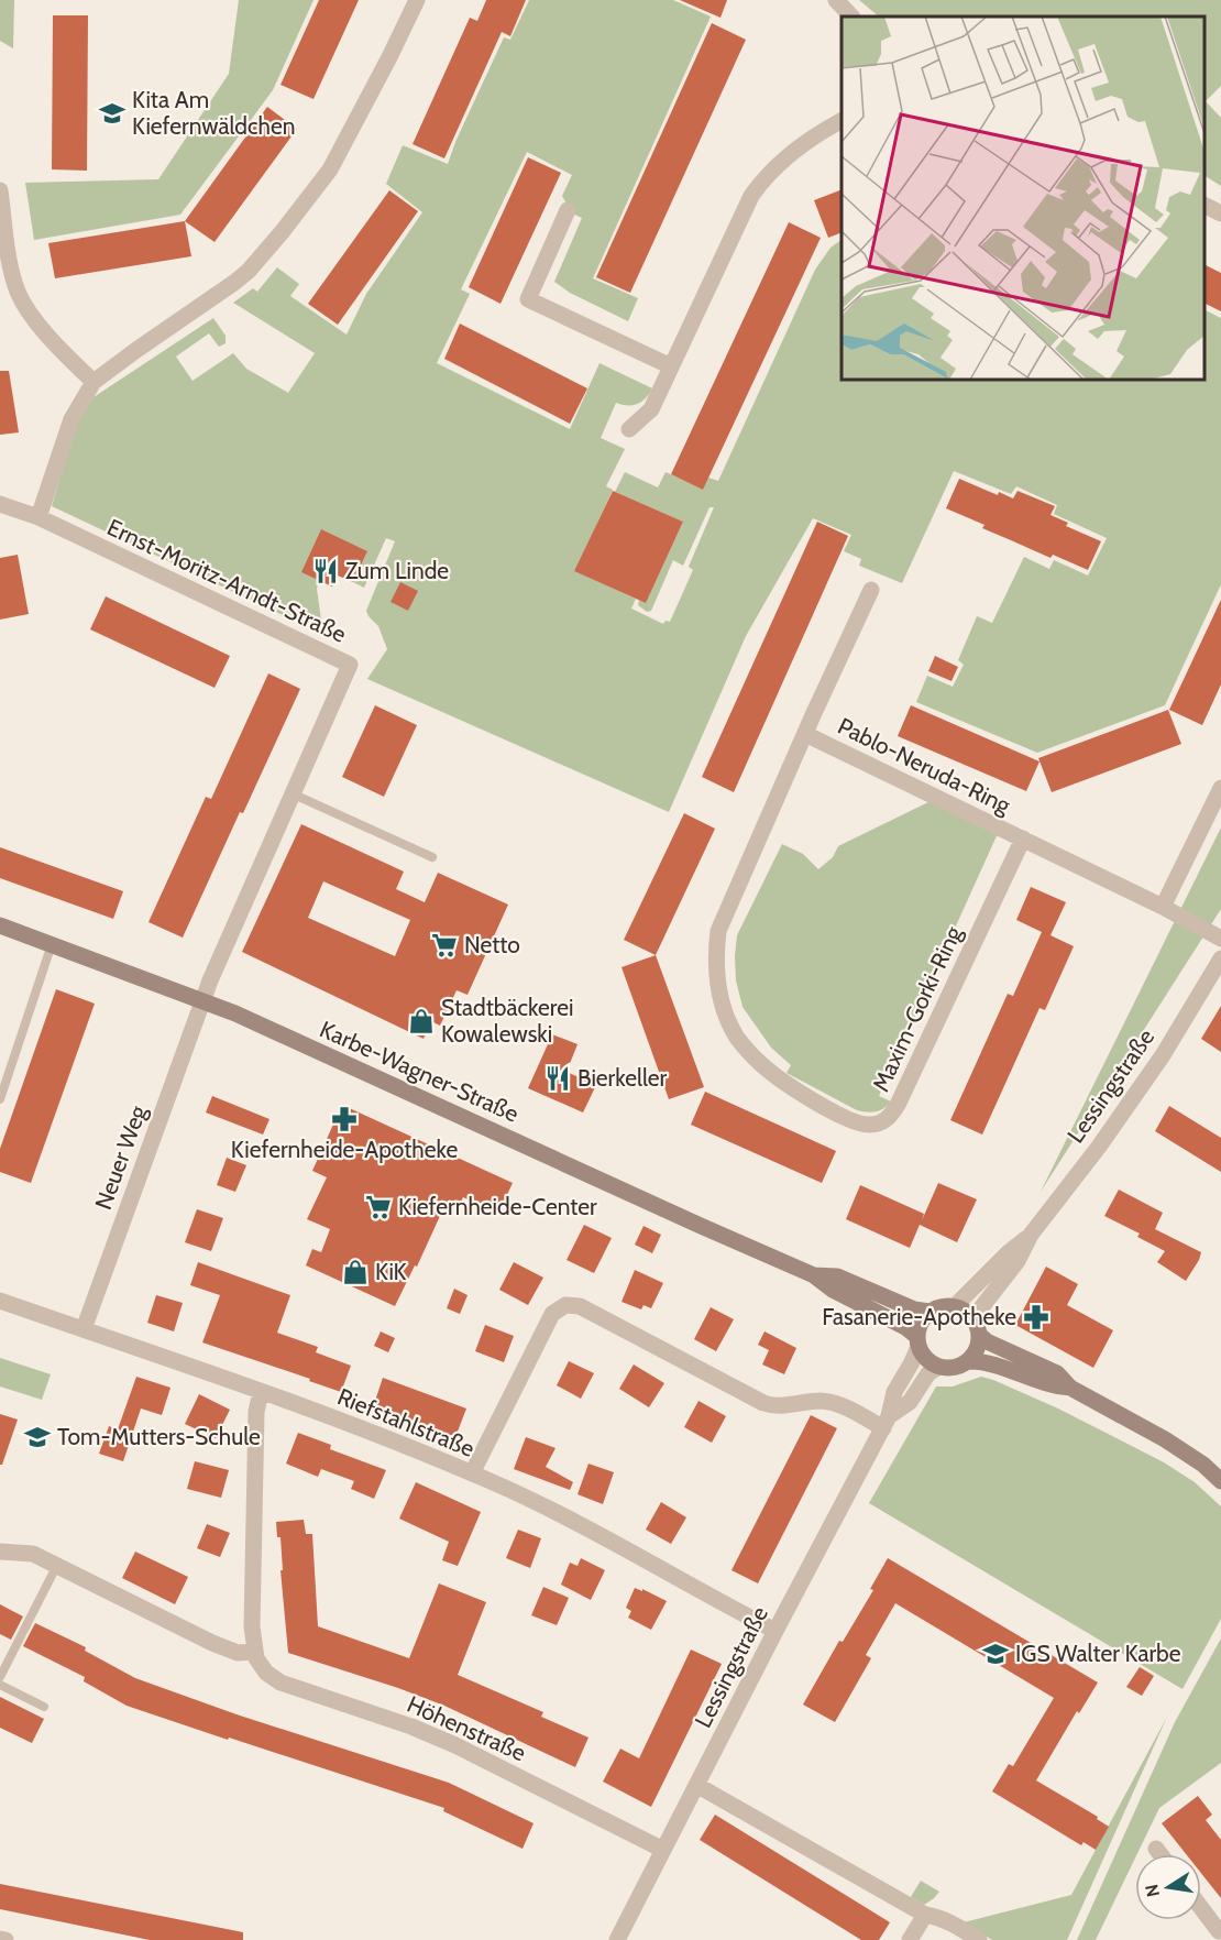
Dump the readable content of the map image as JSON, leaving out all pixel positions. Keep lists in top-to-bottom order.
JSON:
{
  "streets": {
    "street": [
      "Ernst-Moritz-Arndt-Straße",
      "Pablo-Neruda-Ring",
      "Maxim-Gorki-Ring",
      "Karbe-Wagner-Straße",
      "Lessingstraße",
      "Neuer Weg",
      "Riefstahlstraße",
      "Höhenstraße"
    ]
  },
  "crossings": [
    ["Ernst-Moritz-Arndt-Straße", "Karbe-Wagner-Straße"],
    ["Ernst-Moritz-Arndt-Straße", "Neuer Weg"],
    ["Pablo-Neruda-Ring", "Maxim-Gorki-Ring"],
    ["Karbe-Wagner-Straße", "Lessingstraße"],
    ["Karbe-Wagner-Straße", "Neuer Weg"],
    ["Lessingstraße", "Riefstahlstraße"],
    ["Lessingstraße", "Höhenstraße"],
    ["Neuer Weg", "Riefstahlstraße"]
  ],
  "places": {
    "school or university": ["Kita Am Kiefernwäldchen", "Tom-Mutters-Schule", "IGS Walter Karbe"],
    "restaurant": ["Zum Linde", "Bierkeller"],
    "supermarket": ["Netto", "Kiefernheide-Center"],
    "shop": ["Stadtbäckerei Kowalewski", "KiK"],
    "pharmacy": ["Kiefernheide-Apotheke", "Fasanerie-Apotheke"]
  },
  "north": "left"
}
